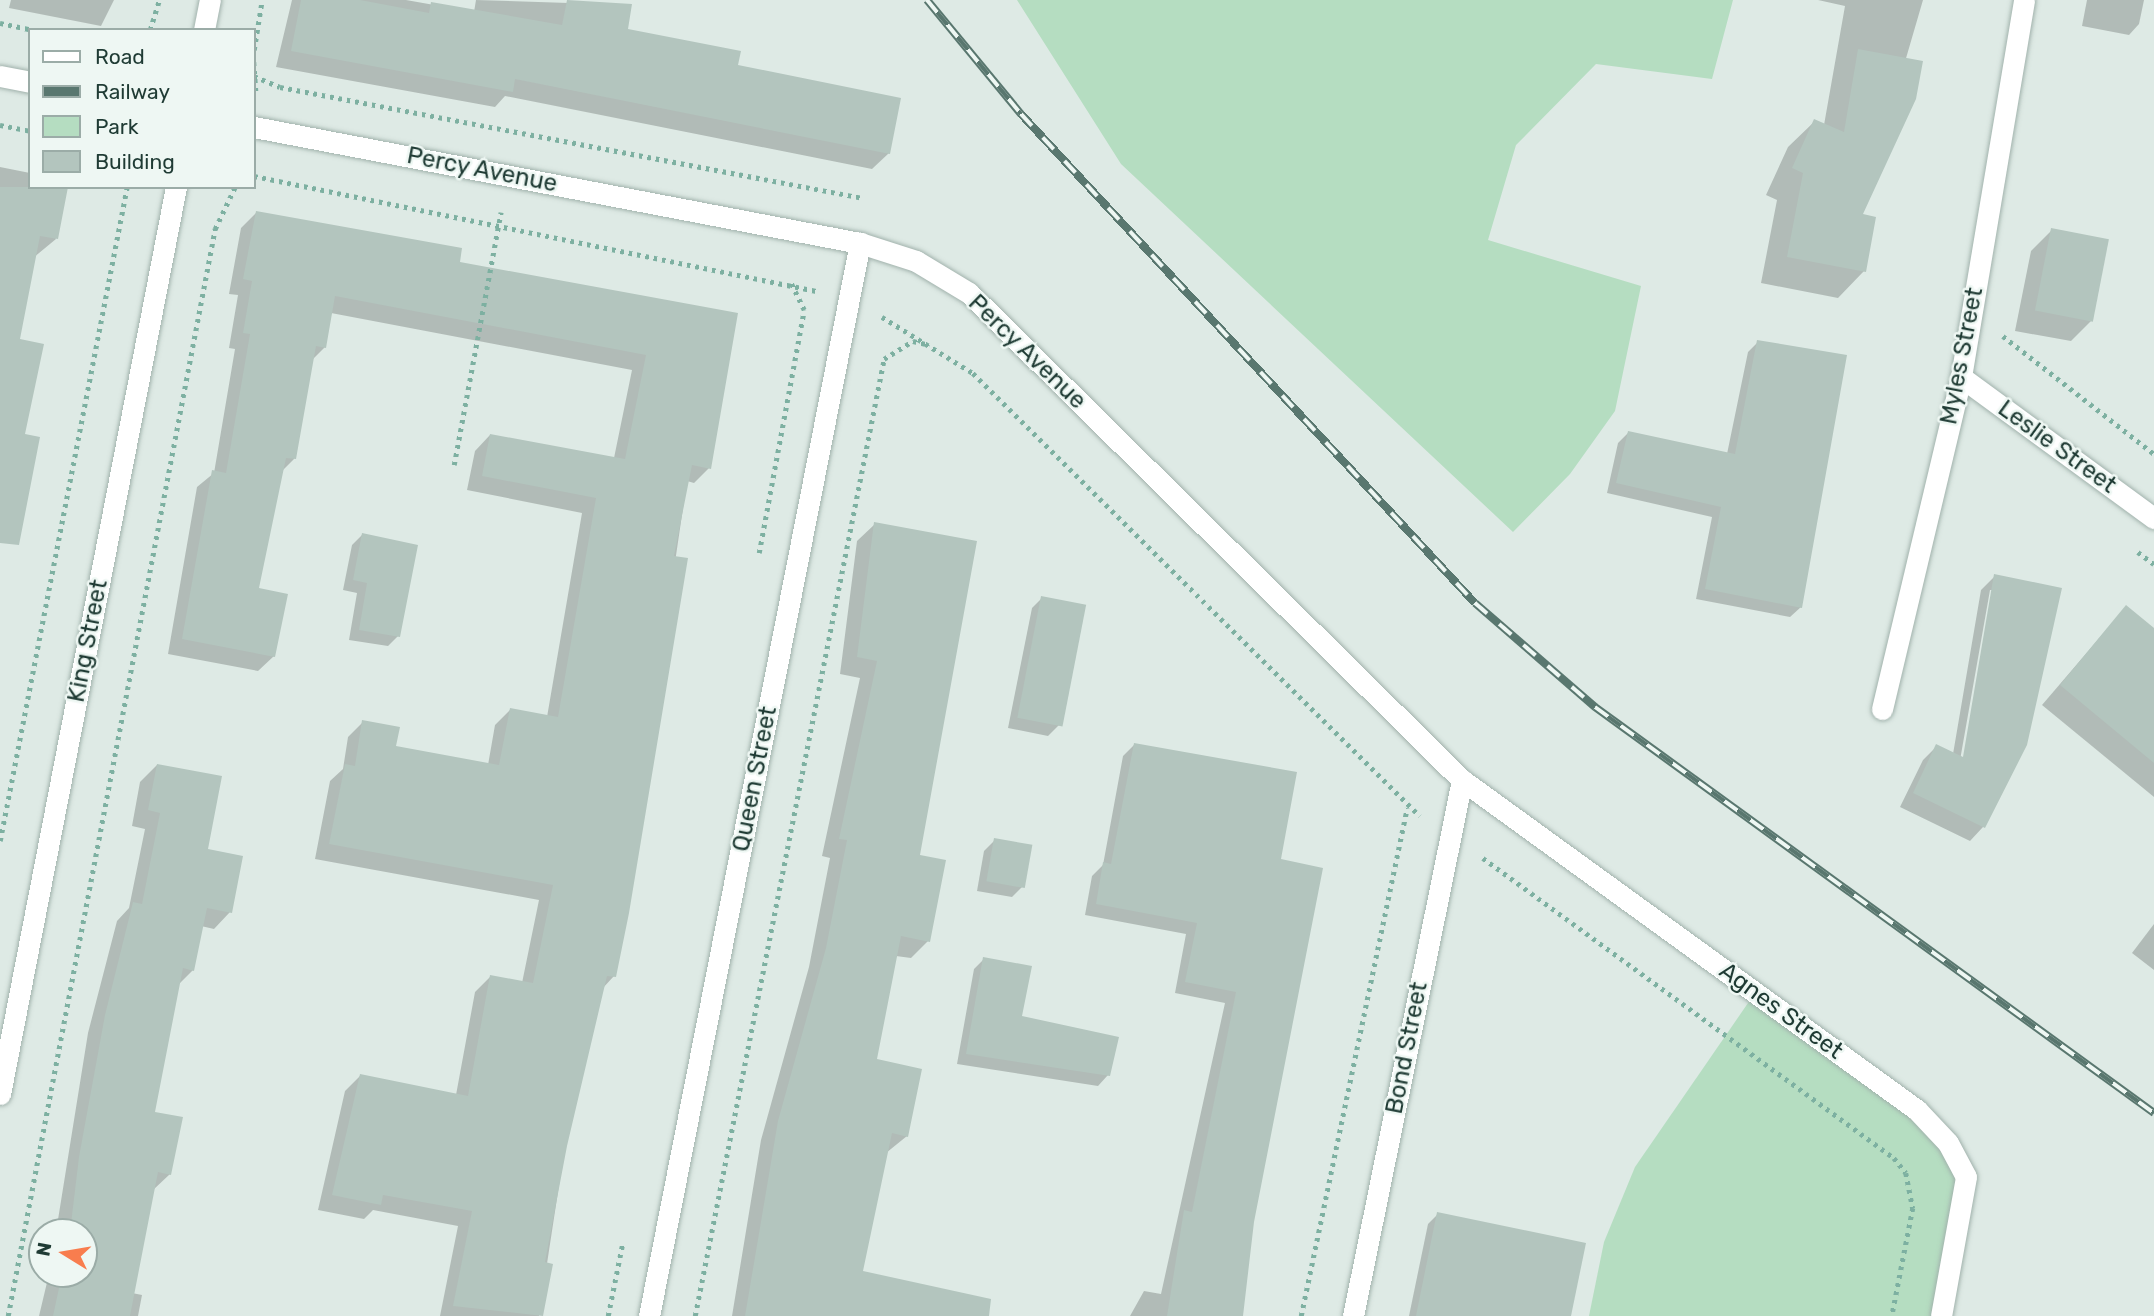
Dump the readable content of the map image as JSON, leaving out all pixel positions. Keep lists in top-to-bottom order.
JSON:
{
  "streets": {
    "street": [
      "Percy Avenue",
      "Myles Street",
      "Leslie Street",
      "King Street",
      "Queen Street",
      "Agnes Street",
      "Bond Street"
    ]
  },
  "crossings": [
    ["Percy Avenue", "Queen Street"],
    ["Percy Avenue", "Agnes Street"],
    ["Percy Avenue", "Bond Street"],
    ["Myles Street", "Leslie Street"],
    ["Agnes Street", "Bond Street"]
  ],
  "legend": [
    "Road",
    "Railway",
    "Park",
    "Building"
  ],
  "north": "left"
}
